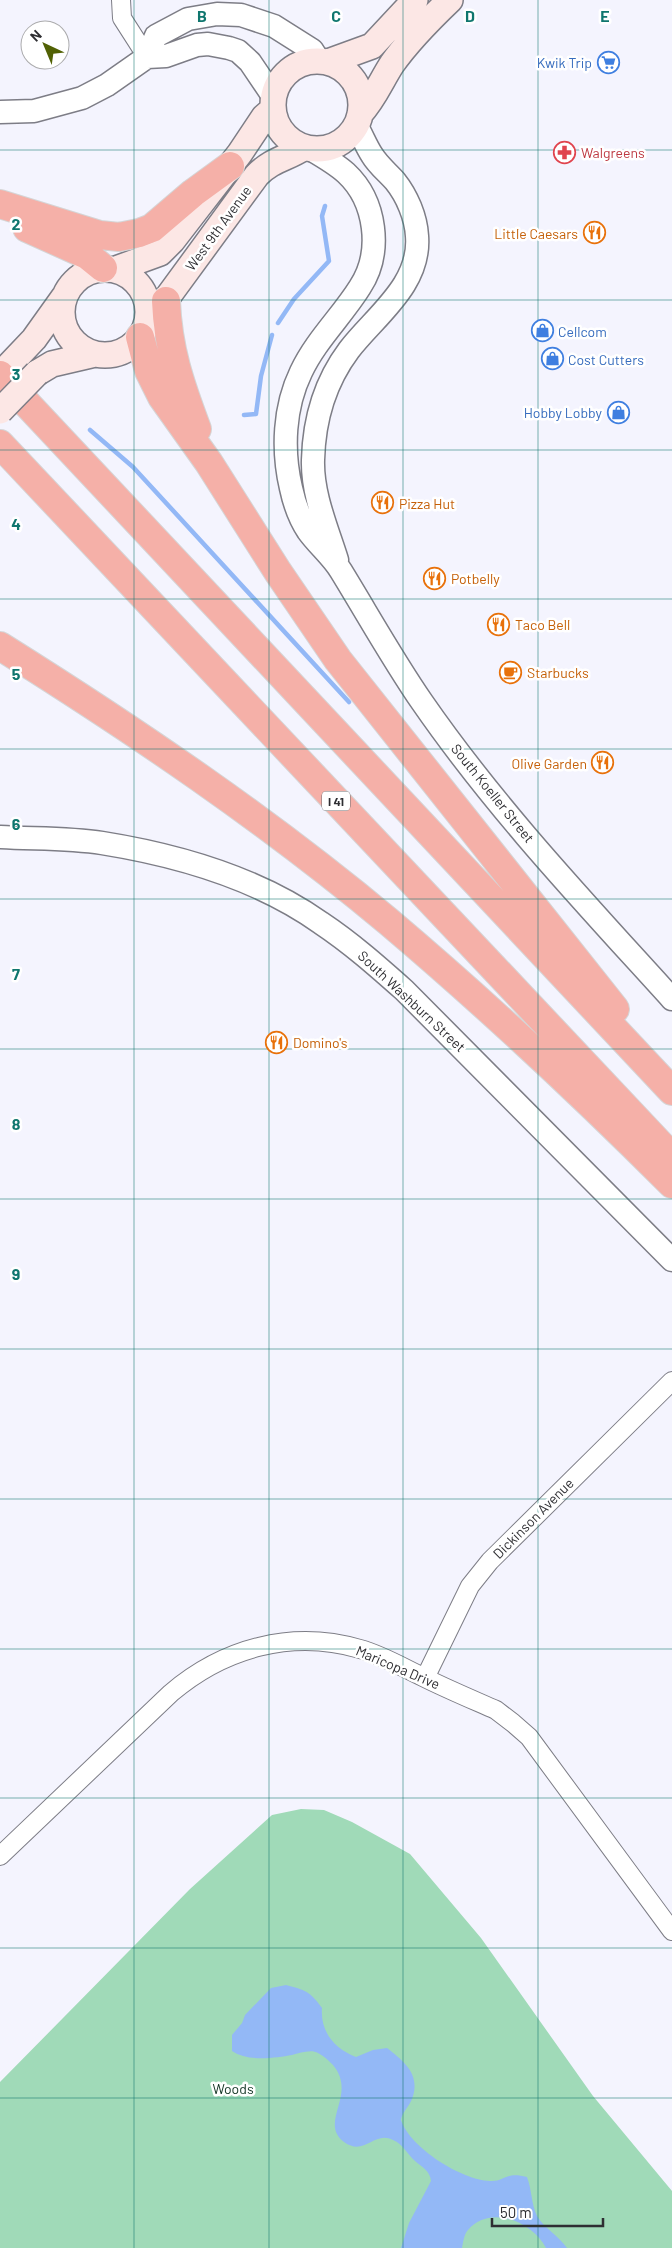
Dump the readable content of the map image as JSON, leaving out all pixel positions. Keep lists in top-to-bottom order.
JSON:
{
  "streets": {
    "highway": ["I 41"],
    "main road": ["West 9th Avenue"],
    "street": [
      "South Koeller Street",
      "South Washburn Street",
      "Dickinson Avenue",
      "Maricopa Drive"
    ]
  },
  "crossings": [
    ["West 9th Avenue", "South Koeller Street"],
    ["Dickinson Avenue", "Maricopa Drive"]
  ],
  "parks": ["Woods"],
  "places": {
    "supermarket": ["Kwik Trip"],
    "pharmacy": ["Walgreens"],
    "restaurant": [
      "Little Caesars",
      "Pizza Hut",
      "Potbelly",
      "Taco Bell",
      "Olive Garden",
      "Domino's"
    ],
    "shop": ["Cellcom", "Cost Cutters", "Hobby Lobby"],
    "cafe": ["Starbucks"]
  },
  "scale_bar": "50 m",
  "north": "top left",
  "grid": {
    "columns": [
      "B",
      "C",
      "D",
      "E"
    ],
    "rows": [
      "2",
      "3",
      "4",
      "5",
      "6",
      "7",
      "8",
      "9"
    ]
  }
}
